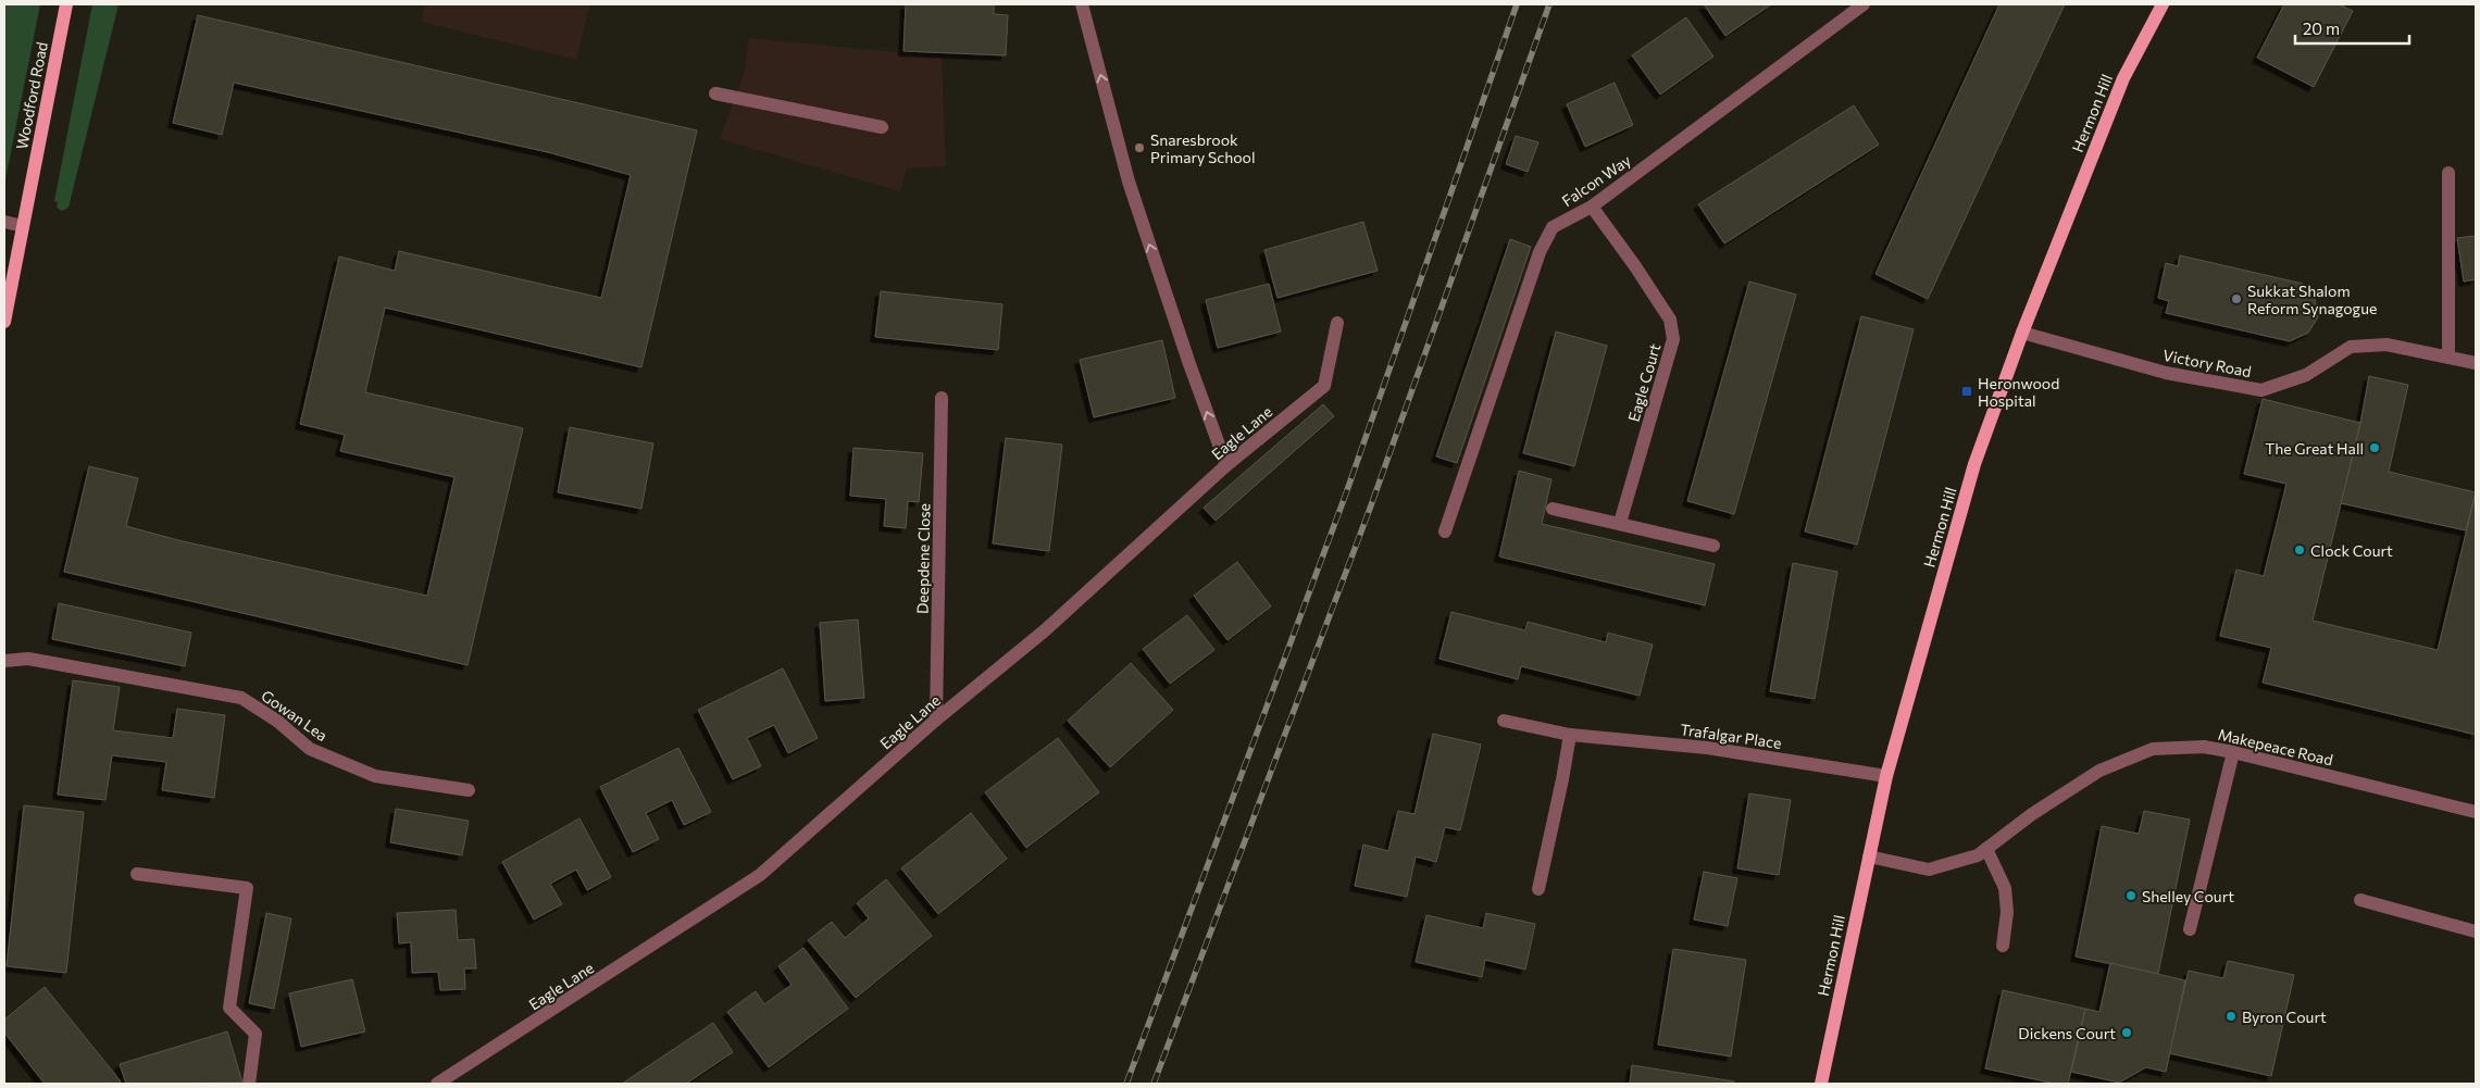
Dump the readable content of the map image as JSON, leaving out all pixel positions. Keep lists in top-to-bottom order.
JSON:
{
  "streets": {
    "main road": ["Woodford Road", "Hermon Hill"],
    "street": [
      "Falcon Way",
      "Victory Road",
      "Eagle Court",
      "Eagle Lane",
      "Deepdene Close",
      "Gowan Lea",
      "Trafalgar Place",
      "Makepeace Road"
    ]
  },
  "crossings": [
    ["Hermon Hill", "Victory Road"],
    ["Hermon Hill", "Trafalgar Place"],
    ["Hermon Hill", "Makepeace Road"],
    ["Falcon Way", "Eagle Court"],
    ["Eagle Lane", "Deepdene Close"]
  ],
  "places": {
    "other": [
      "Snaresbrook Primary School",
      "Sukkat Shalom Reform Synagogue",
      "The Great Hall",
      "Clock Court",
      "Shelley Court",
      "Byron Court",
      "Dickens Court"
    ],
    "transit": ["Heronwood Hospital"]
  },
  "scale_bar": "20 m"
}
